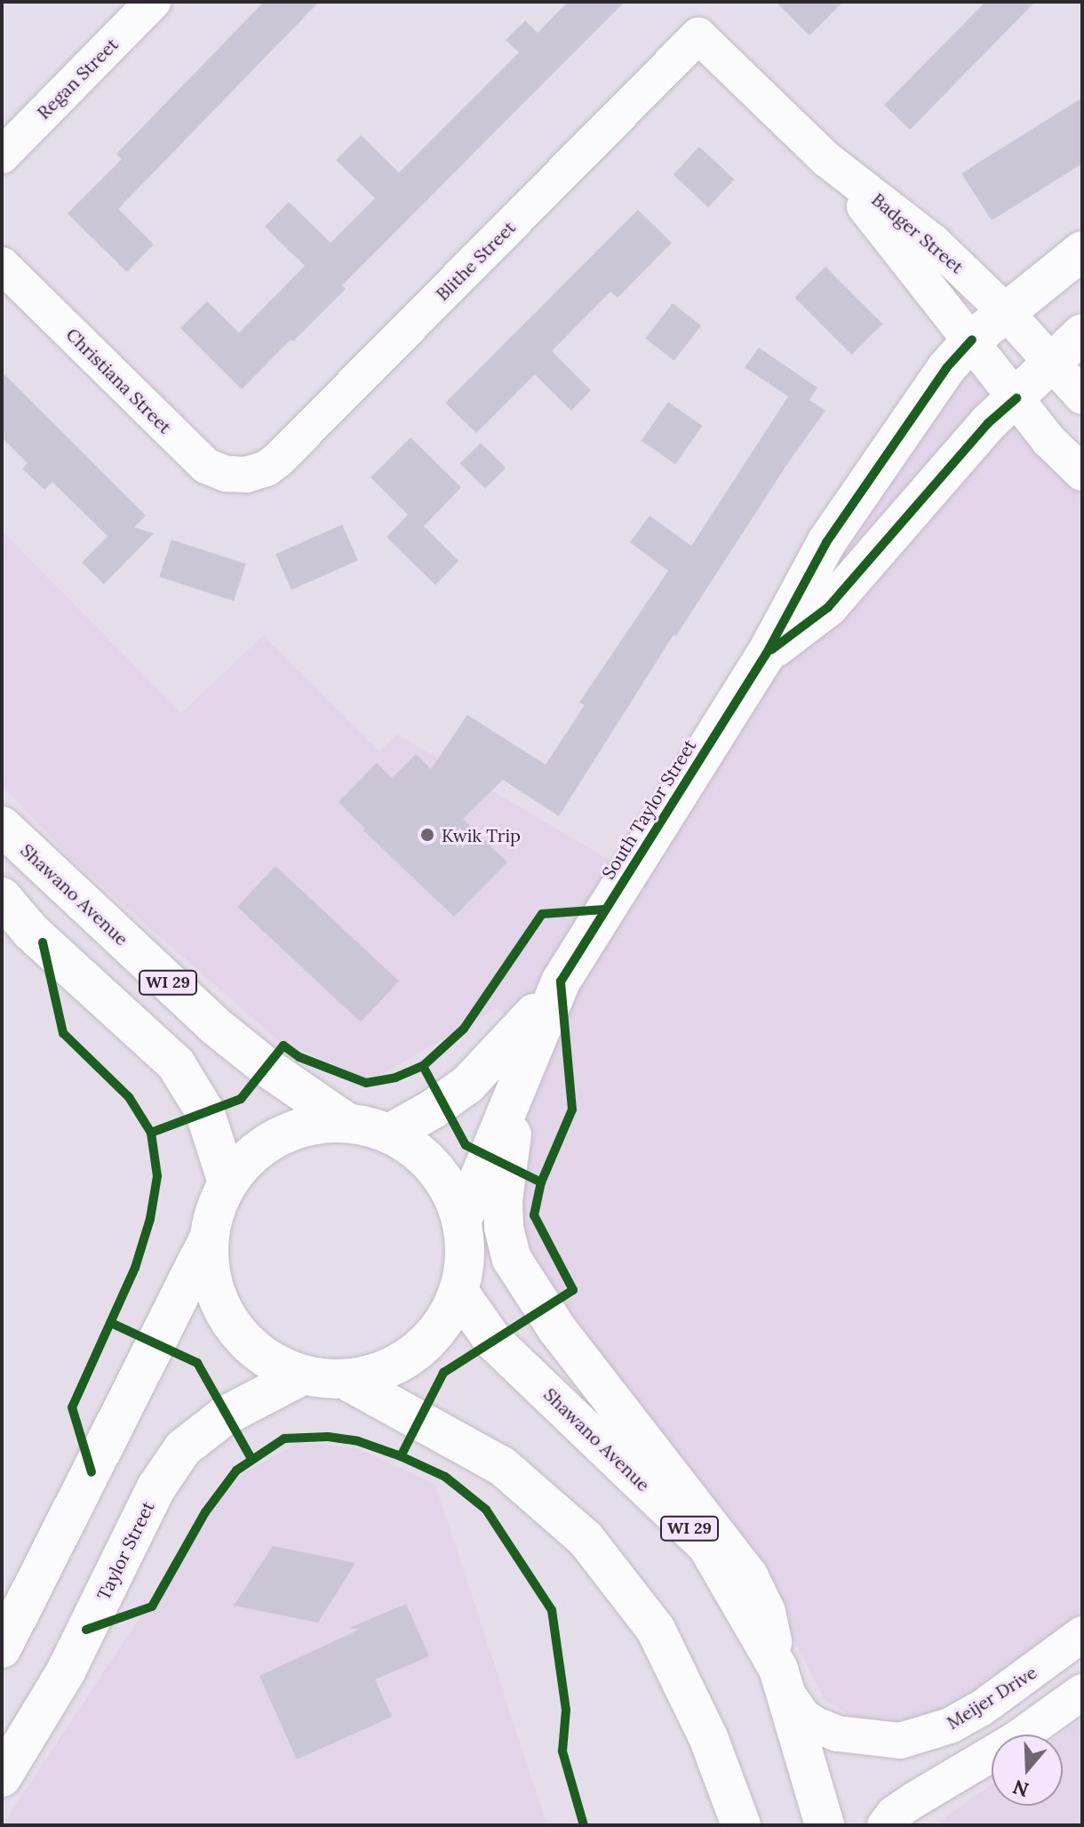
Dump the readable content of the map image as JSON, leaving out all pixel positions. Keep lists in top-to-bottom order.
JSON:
{
  "streets": {
    "street": [
      "Regan Street",
      "Badger Street",
      "Blithe Street",
      "Christiana Street",
      "South Taylor Street",
      "Shawano Avenue",
      "WI 29",
      "Taylor Street",
      "Meijer Drive"
    ]
  },
  "crossings": [
    ["Badger Street", "Blithe Street"],
    ["Badger Street", "South Taylor Street"],
    ["Blithe Street", "Christiana Street"],
    ["South Taylor Street", "WI 29"],
    ["Shawano Avenue", "WI 29"],
    ["Shawano Avenue", "Meijer Drive"],
    ["WI 29", "Taylor Street"]
  ],
  "places": ["Kwik Trip"],
  "north": "bottom"
}
